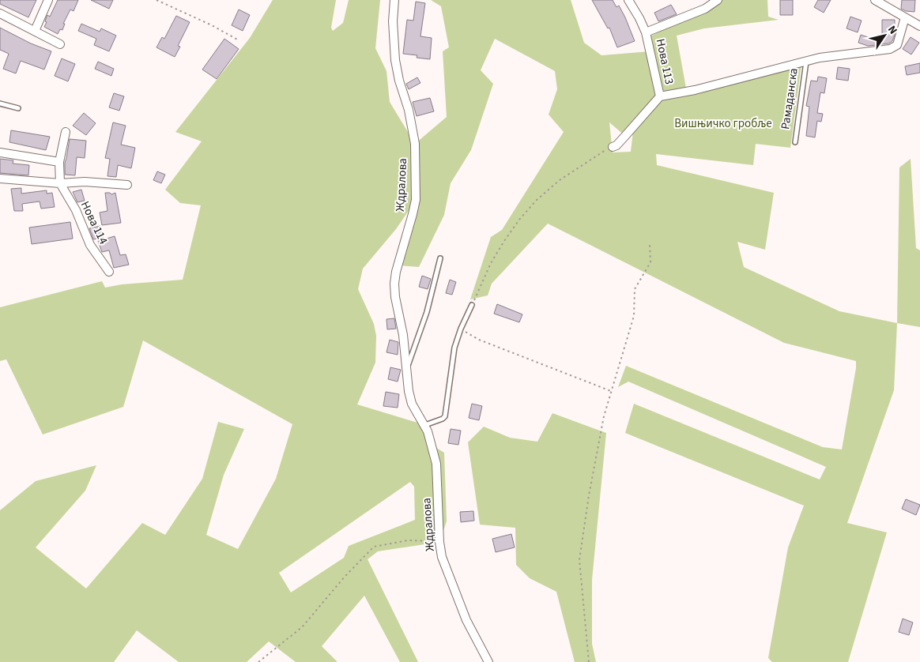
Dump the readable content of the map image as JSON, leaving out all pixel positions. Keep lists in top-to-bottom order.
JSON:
{
  "streets": {
    "street": [
      "Нова 113",
      "Рамаданска",
      "Ждралова",
      "Нова 114"
    ]
  },
  "parks": ["Вишњичко гробље"],
  "north": "top right"
}
